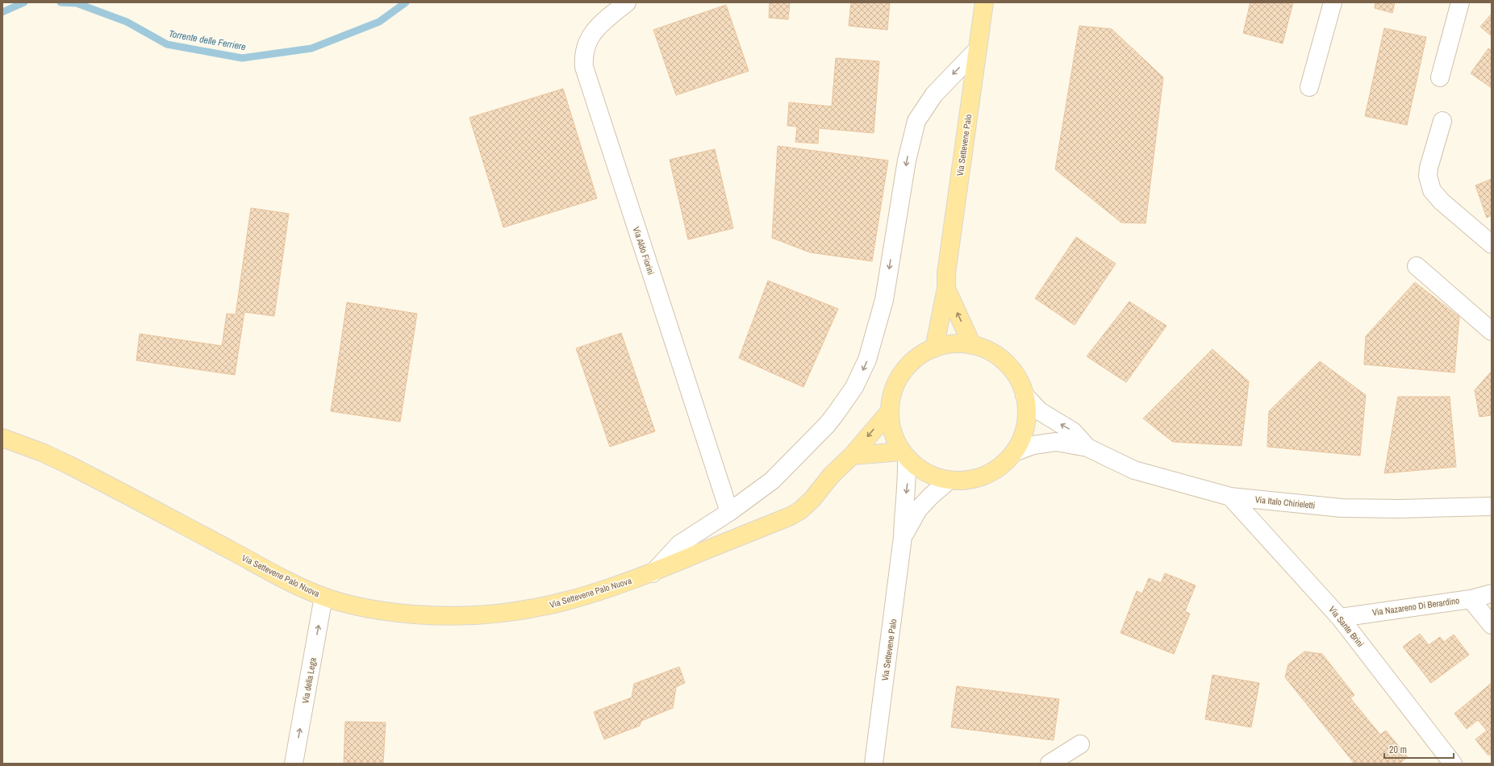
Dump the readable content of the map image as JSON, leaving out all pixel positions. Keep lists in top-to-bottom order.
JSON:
{
  "streets": {
    "main road": ["Via Settevene Palo", "Via Settevene Palo Nuova"],
    "street": [
      "Via Aldo Fiorini",
      "Via Italo Chirieletti",
      "Via Nazareno Di Berardino",
      "Via Sante Brini",
      "Via della Lega"
    ]
  },
  "crossings": [
    ["Via Italo Chirieletti", "Via Sante Brini"],
    ["Via Settevene Palo Nuova", "Via della Lega"],
    ["Via Nazareno Di Berardino", "Via Sante Brini"]
  ],
  "one_way": ["Via della Lega"],
  "water": ["Torrente delle Ferriere"],
  "scale_bar": "20 m"
}
